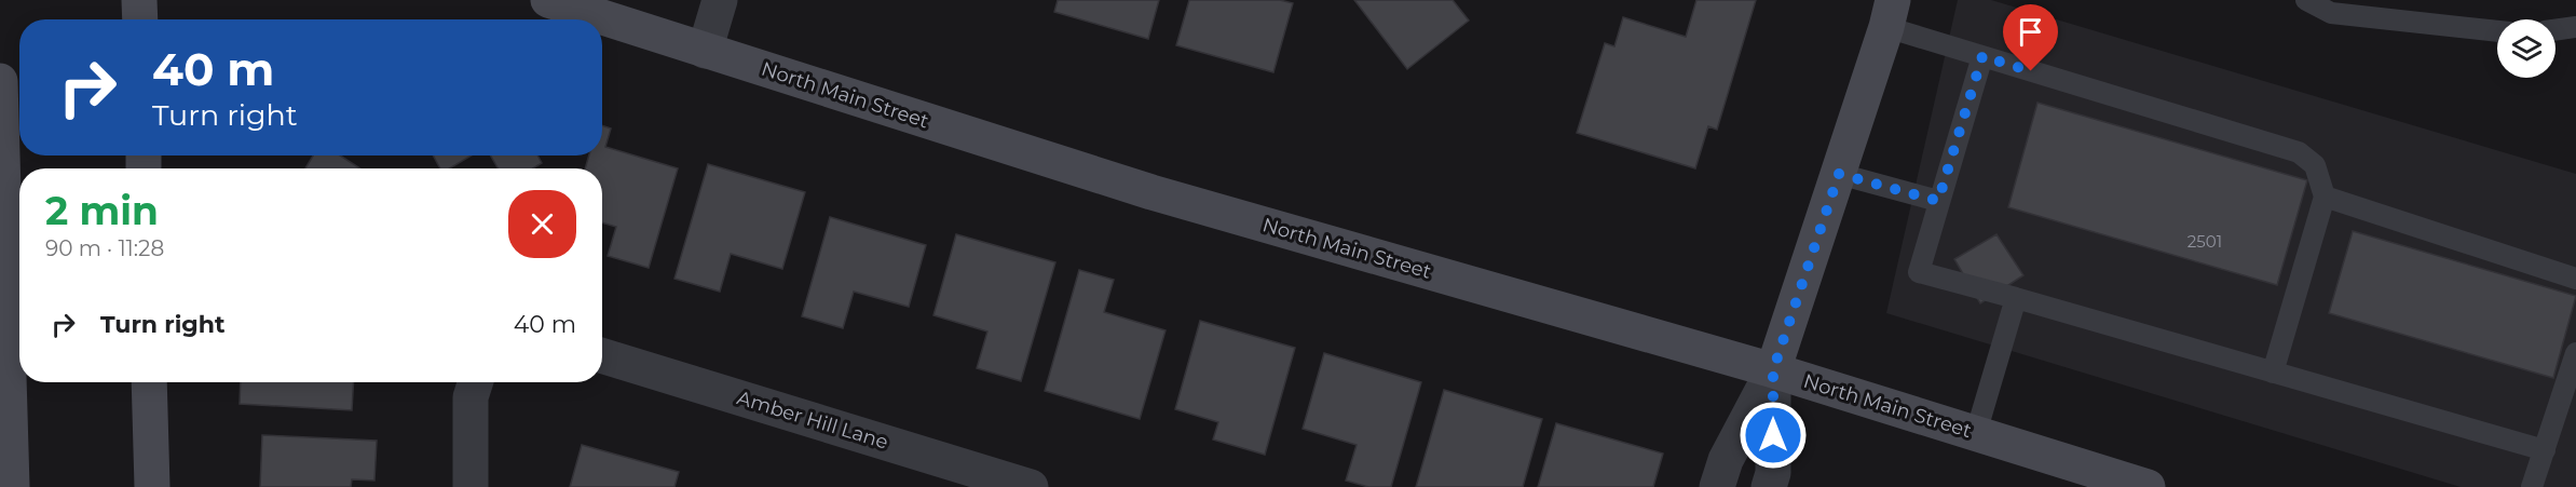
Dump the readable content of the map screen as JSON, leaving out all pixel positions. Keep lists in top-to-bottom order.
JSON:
{
  "streets": {
    "main road": ["North Main Street"],
    "street": ["Amber Hill Lane"]
  },
  "house_numbers": ["2501"],
  "page": {
    "turn": ["40 m", "Turn right"],
    "heading": ["2 min", "90 m · 11:28"],
    "list": [
      {
        "name": "Turn right",
        "value": "40 m"
      }
    ]
  }
}
